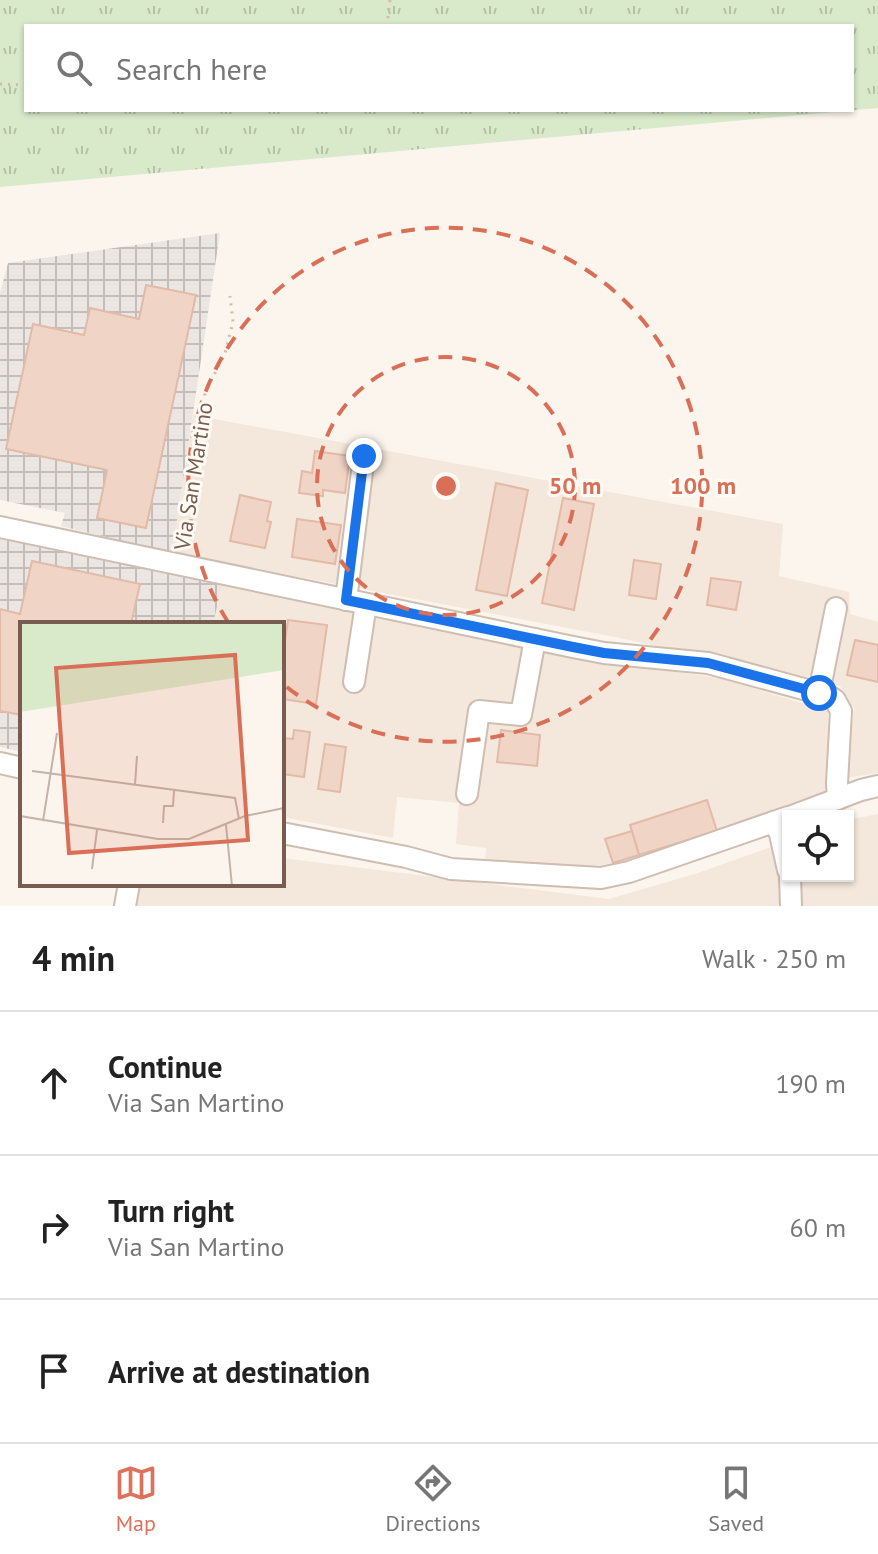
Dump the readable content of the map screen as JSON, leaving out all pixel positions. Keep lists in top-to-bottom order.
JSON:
{
  "streets": {
    "street": ["Via San Martino"]
  },
  "page": {
    "search": "Search here",
    "heading": ["4 min", "Walk · 250 m"],
    "list": [
      ["Continue", "Via San Martino", "190 m"],
      ["Turn right", "Via San Martino", "60 m"],
      "Arrive at destination"
    ],
    "nav": ["Map", "Directions", "Saved"]
  },
  "rings": ["50 m", "100 m"]
}
